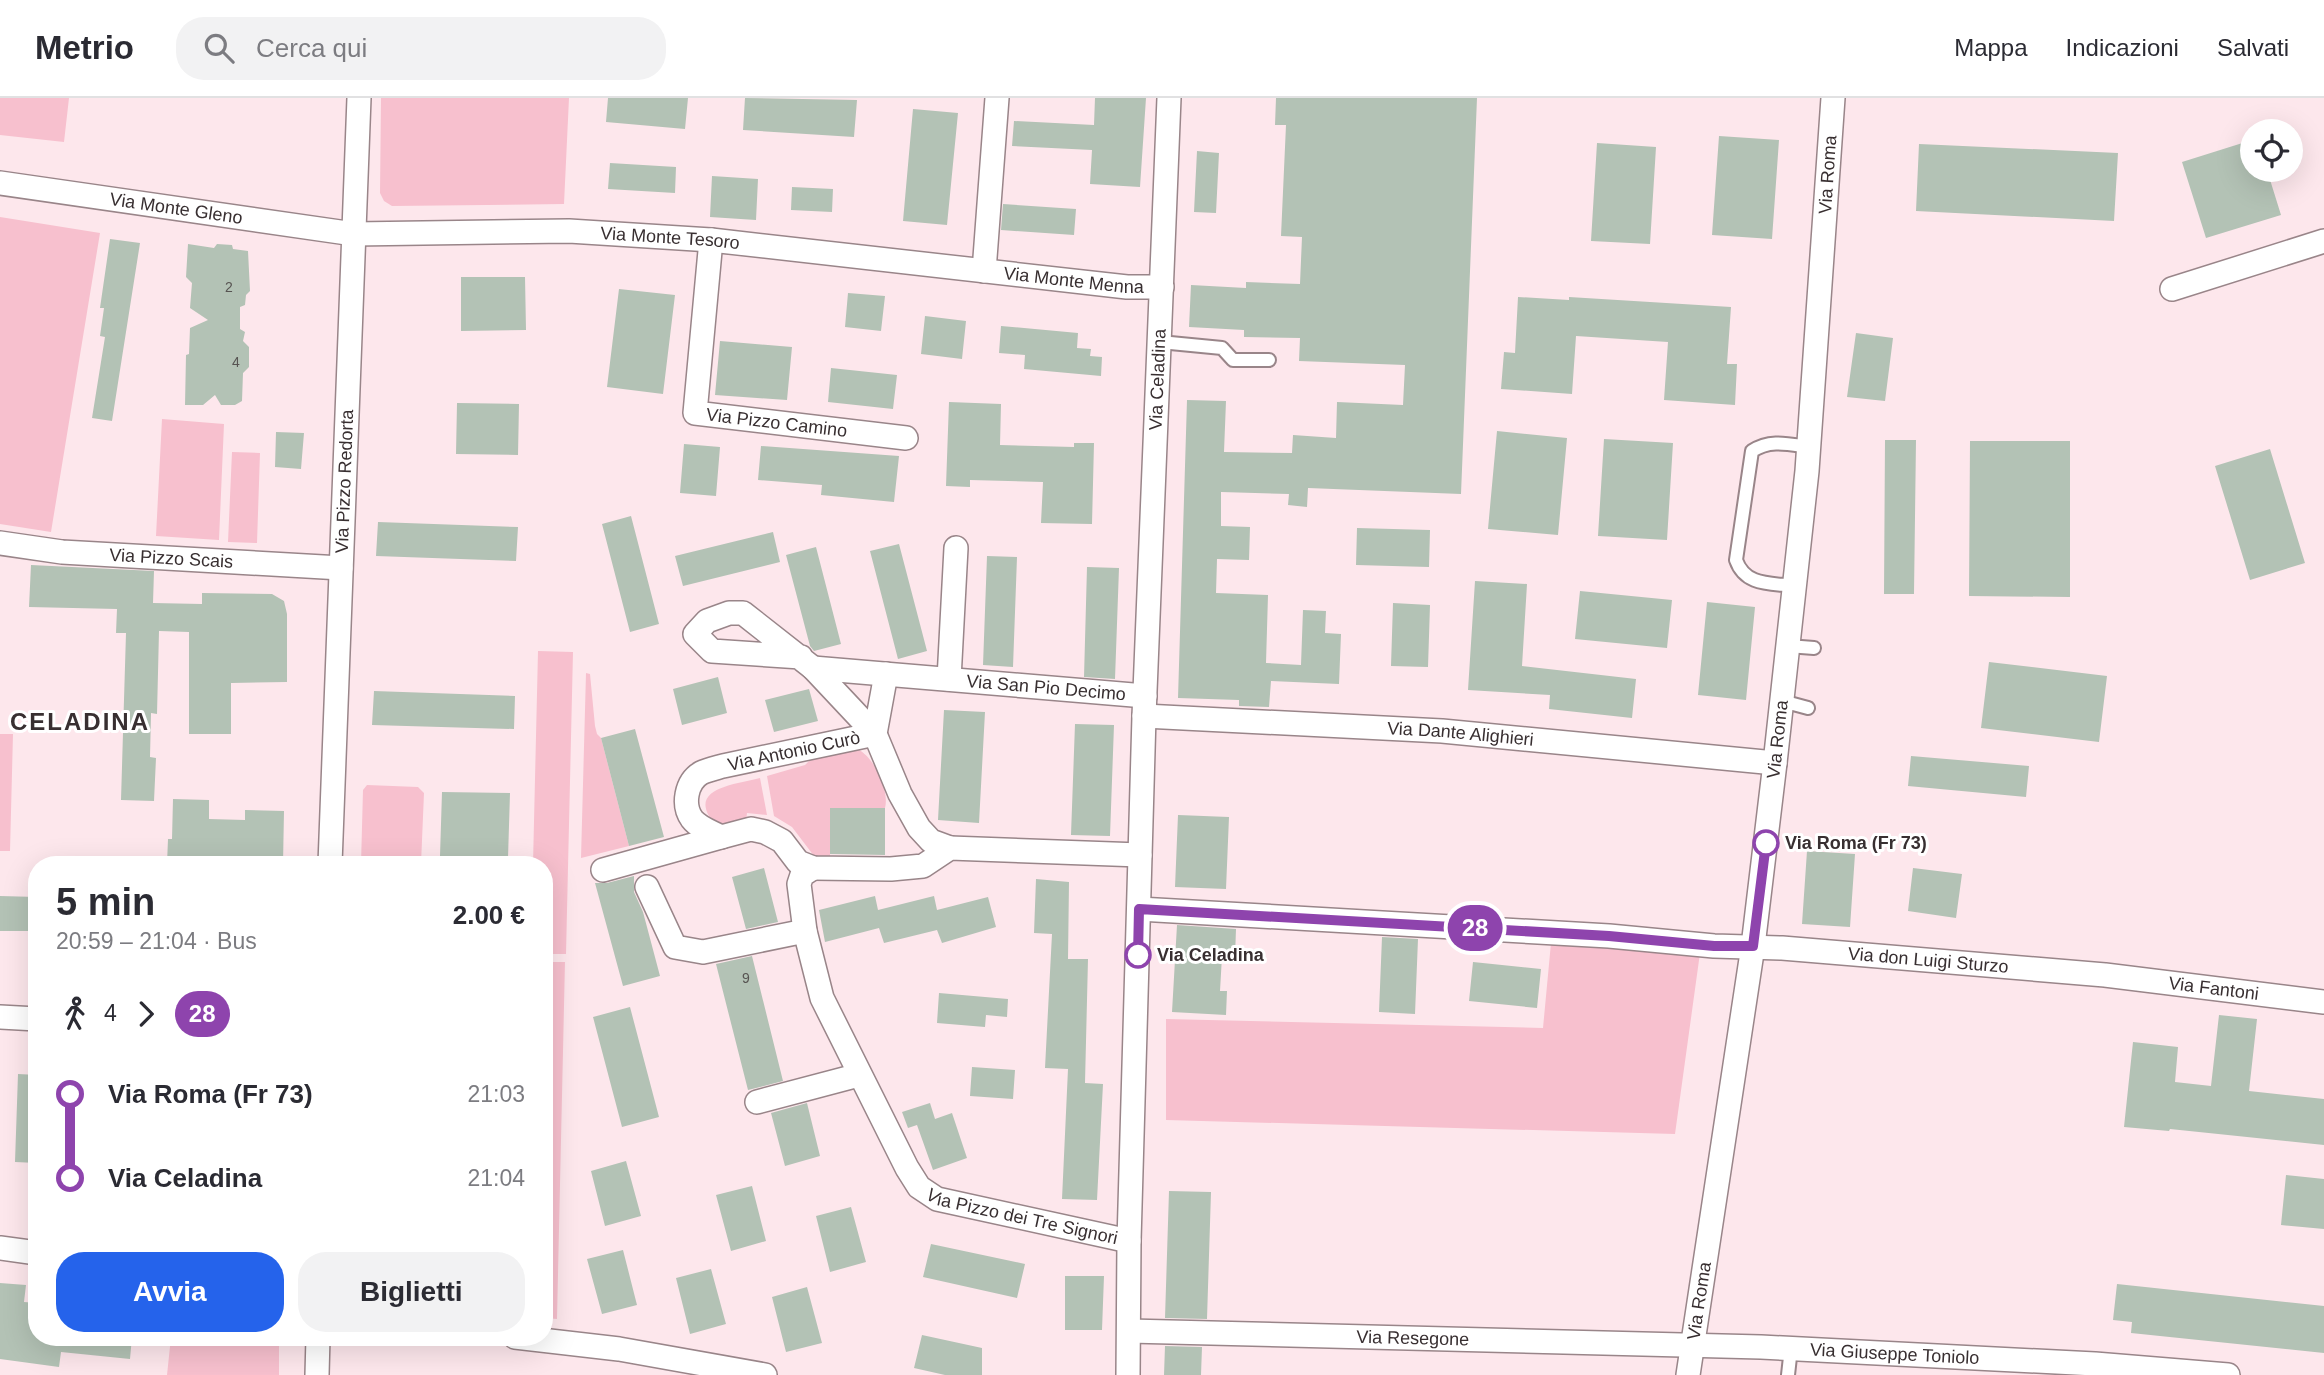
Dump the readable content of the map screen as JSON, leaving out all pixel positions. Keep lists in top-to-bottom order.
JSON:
{
  "streets": {
    "street": [
      "Via Roma",
      "Via Monte Gleno",
      "Via Monte Tesoro",
      "Via Monte Menna",
      "Via Celadina",
      "Via Pizzo Camino",
      "Via Pizzo Redorta",
      "Via Pizzo Scais",
      "Via San Pio Decimo",
      "Via Dante Alighieri",
      "Via Antonio Curò",
      "Via don Luigi Sturzo",
      "Via Fantoni",
      "Via Pizzo dei Tre Signori",
      "Via Resegone",
      "Via Giuseppe Toniolo"
    ]
  },
  "crossings": [
    ["Via Roma", "Via Dante Alighieri"],
    ["Via Roma", "Via don Luigi Sturzo"],
    ["Via Roma", "Via Resegone"],
    ["Via Roma", "Via Giuseppe Toniolo"],
    ["Via Monte Gleno", "Via Monte Tesoro"],
    ["Via Monte Gleno", "Via Pizzo Redorta"],
    ["Via Monte Tesoro", "Via Monte Menna"],
    ["Via Monte Tesoro", "Via Pizzo Camino"],
    ["Via Monte Tesoro", "Via Pizzo Redorta"],
    ["Via Monte Menna", "Via Celadina"],
    ["Via Celadina", "Via San Pio Decimo"],
    ["Via Celadina", "Via Dante Alighieri"],
    ["Via Celadina", "Via Antonio Curò"],
    ["Via Celadina", "Via don Luigi Sturzo"],
    ["Via Celadina", "Via Pizzo dei Tre Signori"],
    ["Via Celadina", "Via Resegone"],
    ["Via Pizzo Redorta", "Via Pizzo Scais"],
    ["Via San Pio Decimo", "Via Dante Alighieri"],
    ["Via San Pio Decimo", "Via Antonio Curò"],
    ["Via don Luigi Sturzo", "Via Fantoni"],
    ["Via Resegone", "Via Giuseppe Toniolo"]
  ],
  "districts": ["CELADINA"],
  "places": ["Via Roma (Fr 73)", "Via Celadina"],
  "lines": ["bus line 28"],
  "house_numbers": ["2", "4", "9"],
  "page": {
    "header": "Metrio",
    "search": "Cerca qui",
    "nav": ["Mappa", "Indicazioni", "Salvati"],
    "on_map": "28",
    "heading": ["5 min", "20:59 – 21:04 · Bus", "2.00 €"],
    "legs": ["4", "28"],
    "list": [
      {
        "name": "Via Roma (Fr 73)",
        "value": "21:03"
      },
      {
        "name": "Via Celadina",
        "value": "21:04"
      }
    ],
    "buttons": ["Avvia", "Biglietti"]
  }
}
